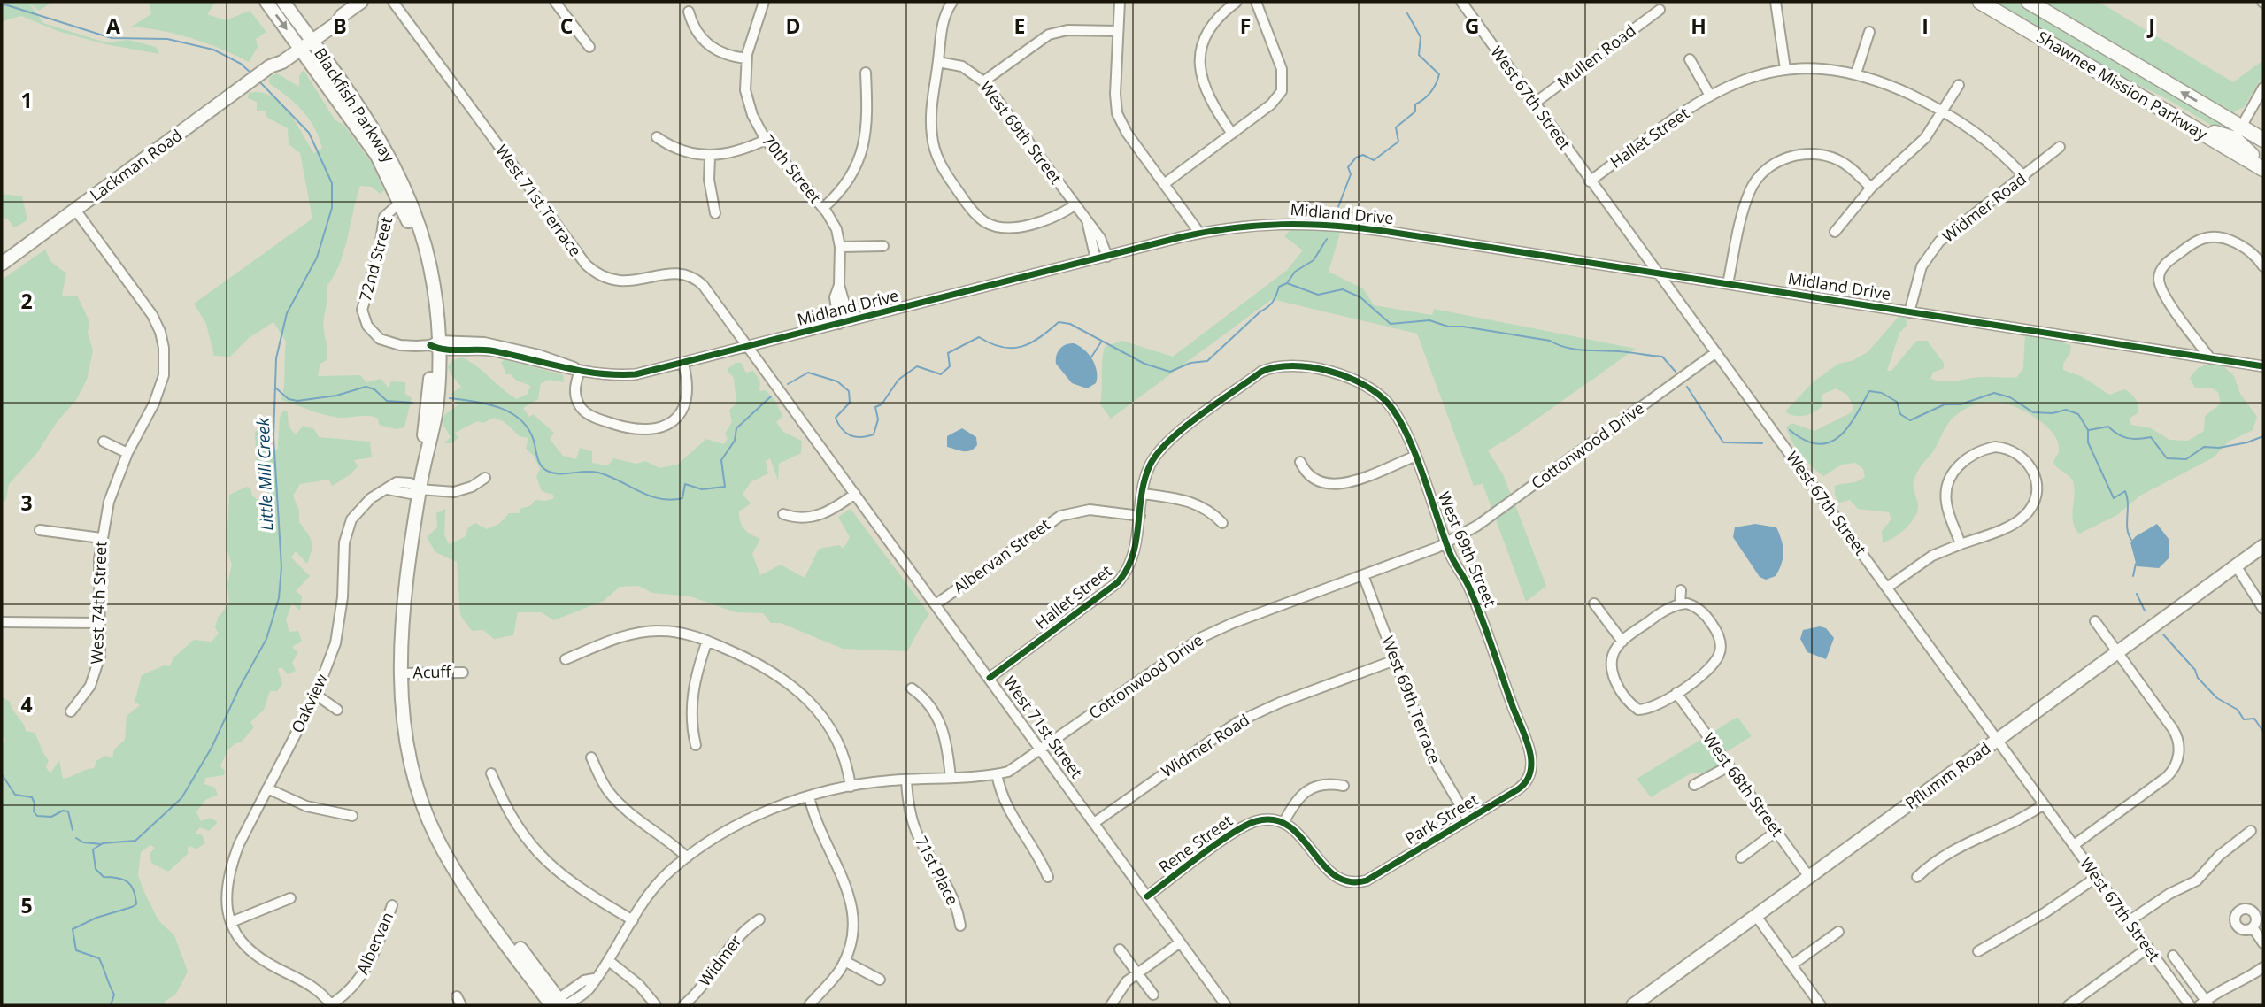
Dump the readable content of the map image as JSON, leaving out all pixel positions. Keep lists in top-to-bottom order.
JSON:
{
  "streets": {
    "highway": ["Shawnee Mission Parkway"],
    "main road": ["Blackfish Parkway", "Lackman Road", "Pflumm Road"],
    "street": [
      "Mullen Road",
      "West 67th Street",
      "West 69th Street",
      "Hallet Street",
      "70th Street",
      "West 71st Terrace",
      "Widmer Road",
      "Midland Drive",
      "72nd Street",
      "Cottonwood Drive",
      "Albervan Street",
      "West 74th Street",
      "Acuff",
      "West 69th Terrace",
      "Oakview",
      "West 71st Street",
      "West 68th Street",
      "Park Street",
      "Rene Street",
      "71st Place",
      "Albervan",
      "Widmer"
    ]
  },
  "crossings": [
    ["Mullen Road", "West 67th Street"],
    ["West 67th Street", "Hallet Street"],
    ["West 67th Street", "Midland Drive"],
    ["West 67th Street", "Cottonwood Drive"],
    ["West 67th Street", "Pflumm Road"],
    ["Blackfish Parkway", "Lackman Road"],
    ["Blackfish Parkway", "Midland Drive"],
    ["Blackfish Parkway", "72nd Street"],
    ["Blackfish Parkway", "Cottonwood Drive"],
    ["Blackfish Parkway", "Acuff"],
    ["Blackfish Parkway", "Oakview"],
    ["West 69th Street", "Midland Drive"],
    ["West 69th Street", "Cottonwood Drive"],
    ["West 69th Street", "Park Street"],
    ["Hallet Street", "Widmer Road"],
    ["Hallet Street", "Albervan Street"],
    ["Hallet Street", "West 71st Street"],
    ["Lackman Road", "West 74th Street"],
    ["70th Street", "Midland Drive"],
    ["West 71st Terrace", "Midland Drive"],
    ["West 71st Terrace", "West 71st Street"],
    ["Widmer Road", "Midland Drive"],
    ["Widmer Road", "West 69th Terrace"],
    ["Widmer Road", "West 71st Street"],
    ["Midland Drive", "72nd Street"],
    ["Midland Drive", "West 71st Street"],
    ["Cottonwood Drive", "West 69th Terrace"],
    ["Cottonwood Drive", "West 71st Street"],
    ["Cottonwood Drive", "71st Place"],
    ["Albervan Street", "West 71st Street"],
    ["West 69th Terrace", "Park Street"],
    ["West 71st Street", "Rene Street"],
    ["Pflumm Road", "West 68th Street"],
    ["Park Street", "Rene Street"]
  ],
  "water": ["Little Mill Creek"],
  "grid": {
    "columns": [
      "A",
      "B",
      "C",
      "D",
      "E",
      "F",
      "G",
      "H",
      "I",
      "J"
    ],
    "rows": [
      "1",
      "2",
      "3",
      "4",
      "5"
    ]
  }
}
